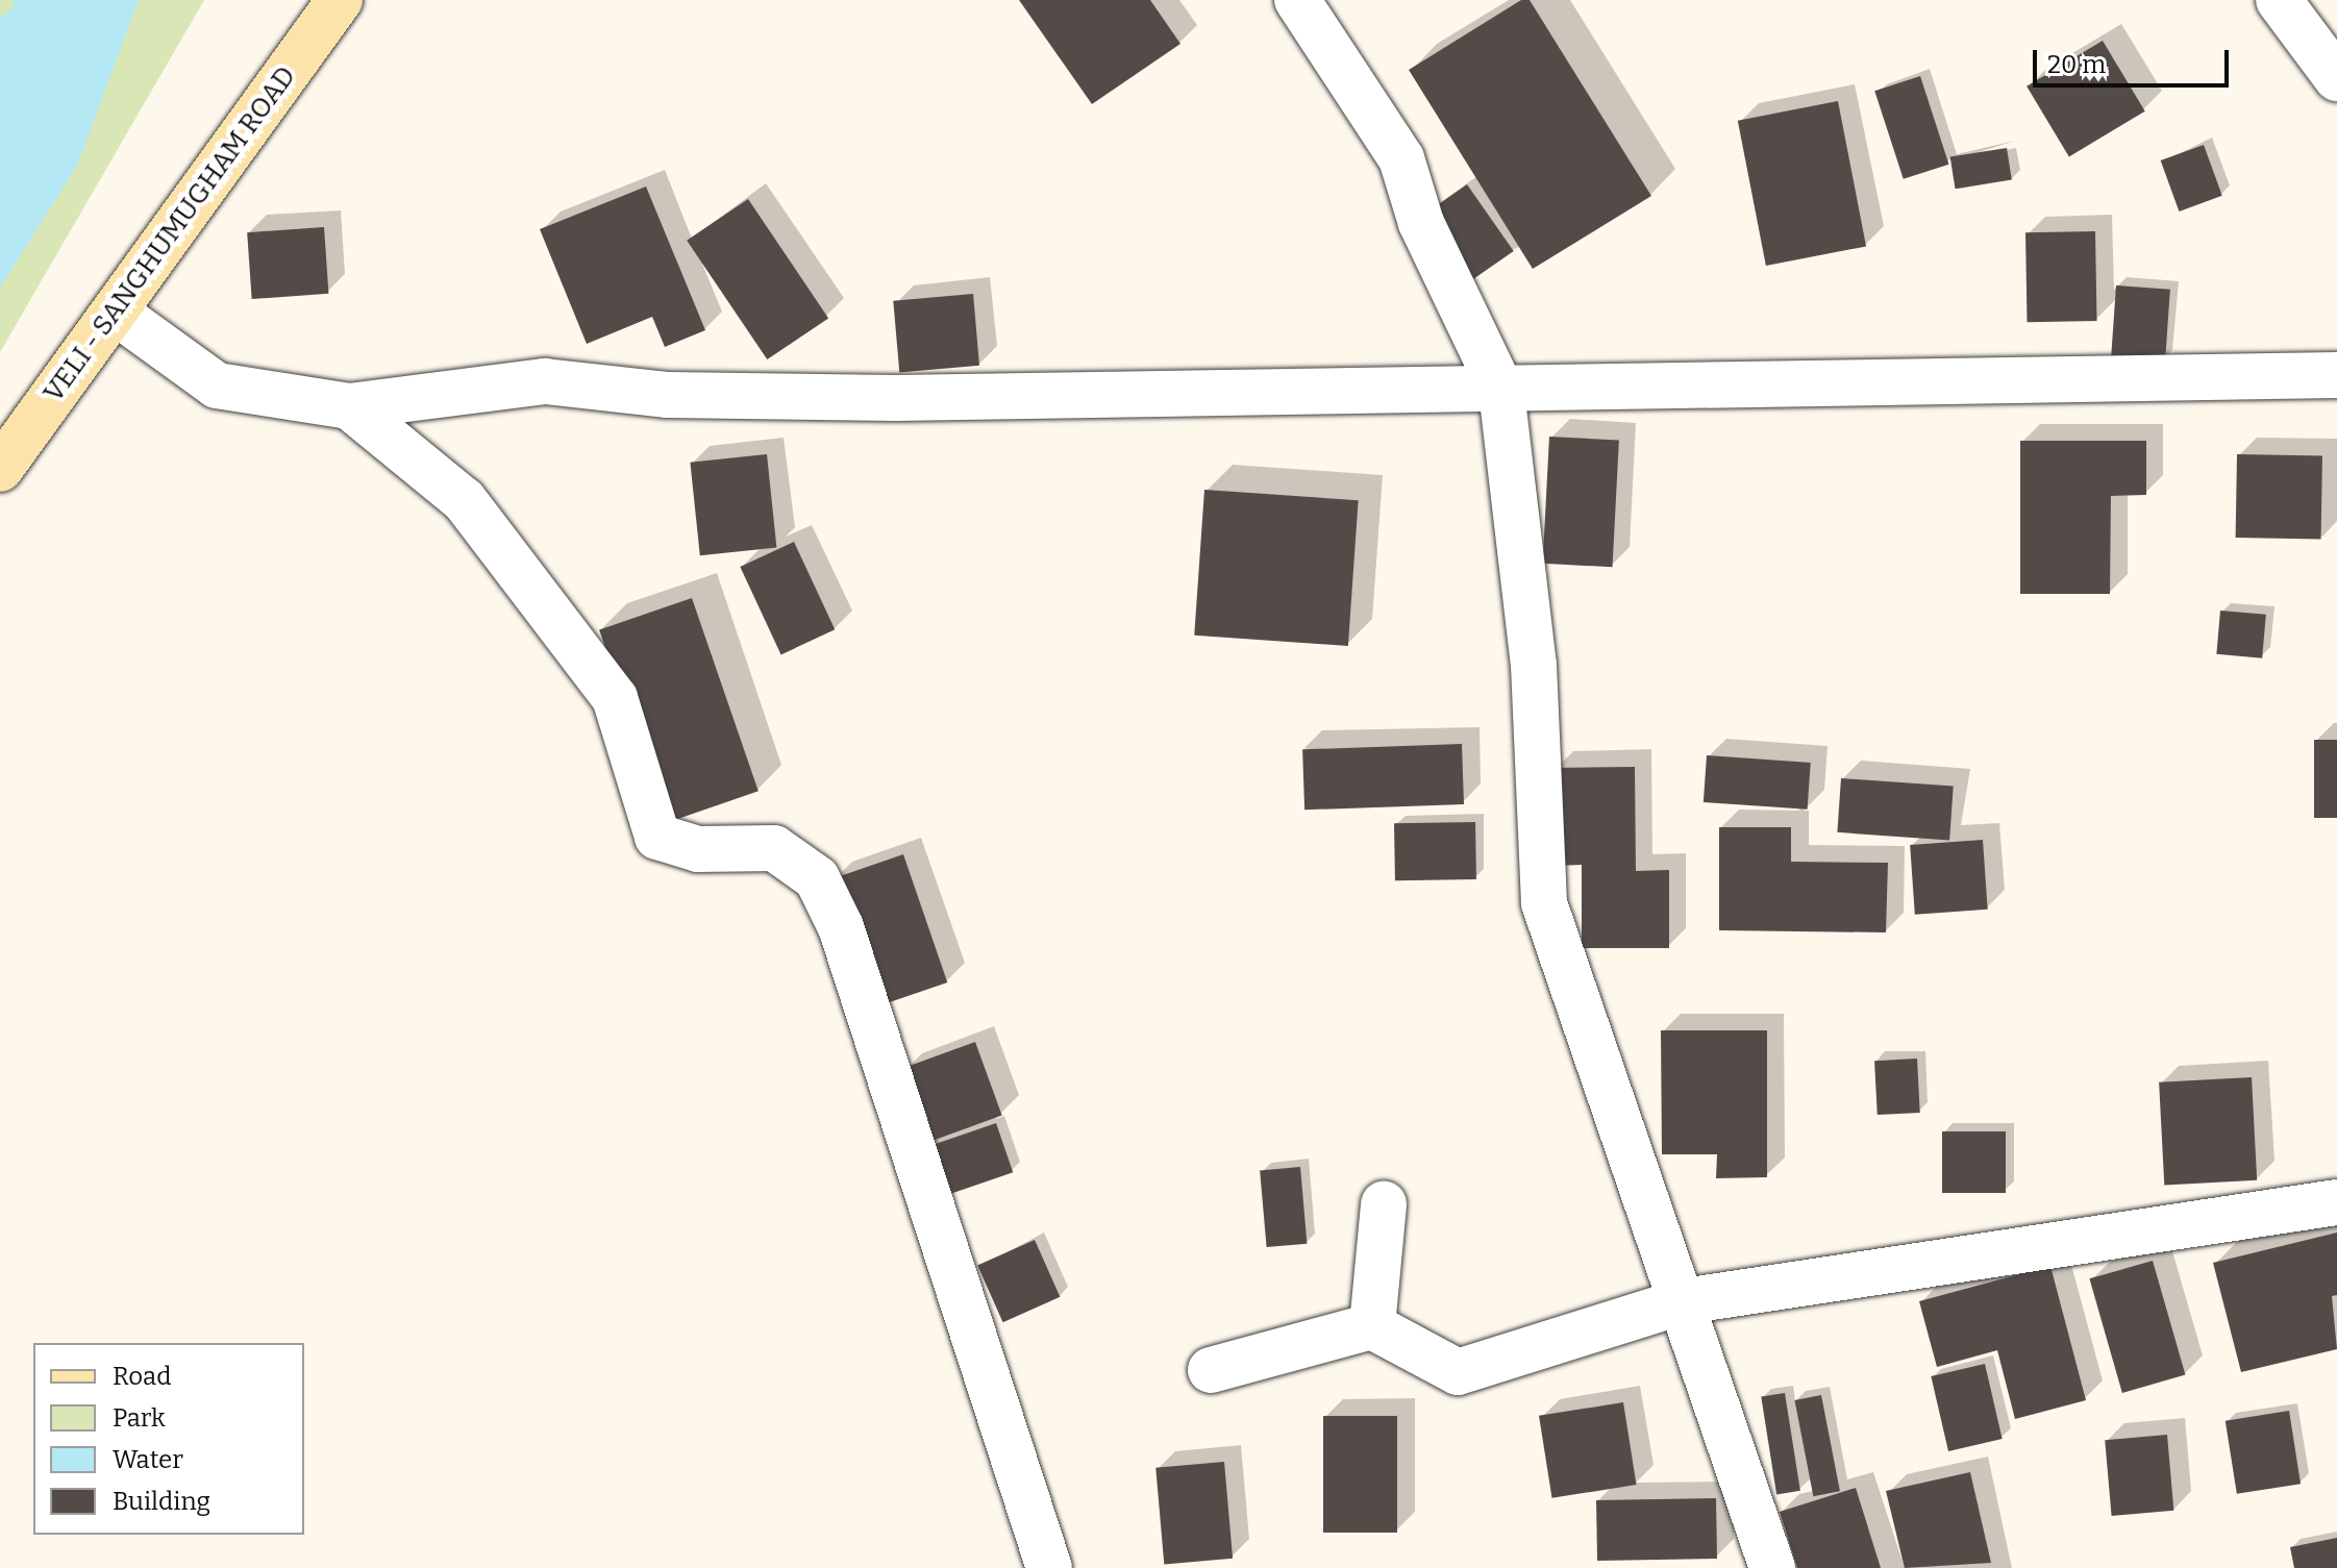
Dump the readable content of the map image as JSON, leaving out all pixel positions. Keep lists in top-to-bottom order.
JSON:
{
  "streets": {
    "main road": ["VELI - SANGHUMUGHAM ROAD"]
  },
  "legend": [
    "Road",
    "Park",
    "Water",
    "Building"
  ],
  "scale_bar": "20 m"
}
